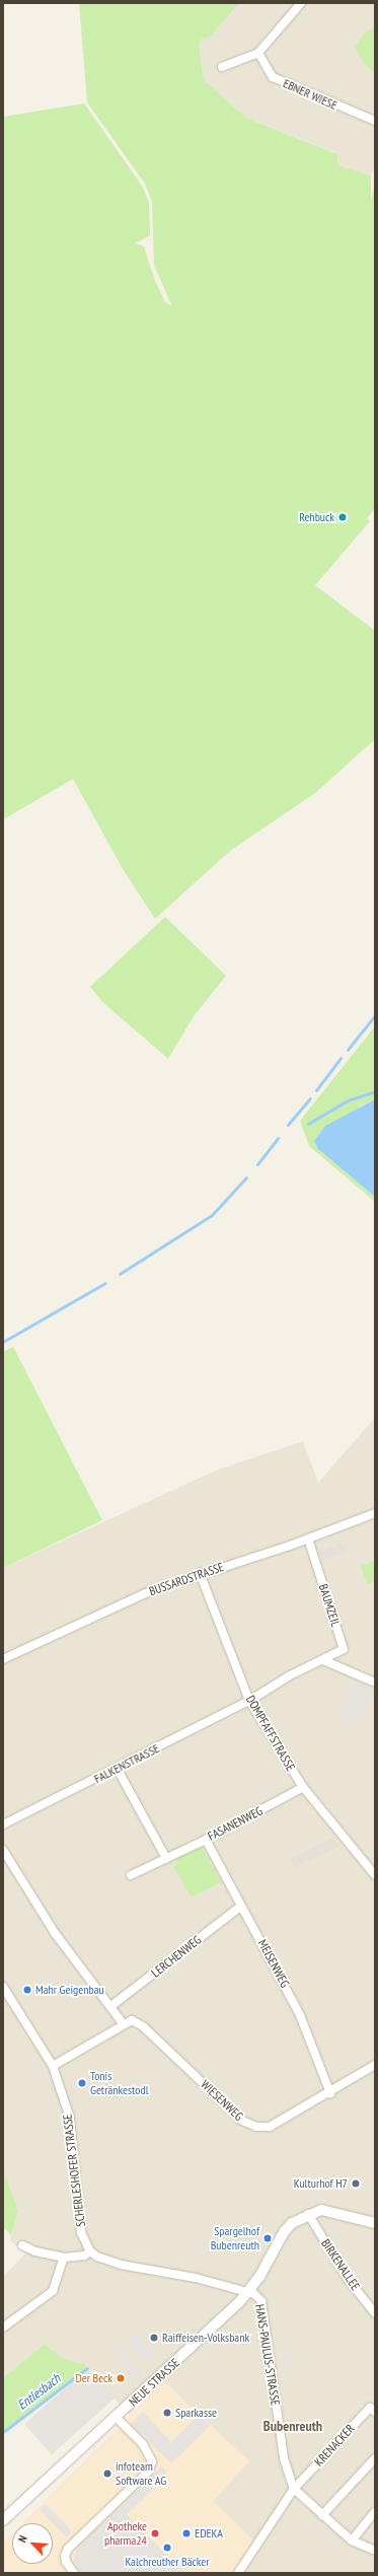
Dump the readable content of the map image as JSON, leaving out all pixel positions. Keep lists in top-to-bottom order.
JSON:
{
  "streets": {
    "street": [
      "EBNER WIESE",
      "BUSSARDSTRASSE",
      "BAUMZEIL",
      "DOMPFAFFSTRASSE",
      "FALKENSTRASSE",
      "FASANENWEG",
      "LERCHENWEG",
      "MEISENWEG",
      "WIESENWEG",
      "SCHERLESHOFER STRASSE",
      "BIRKENALLEE",
      "HANS-PAULUS-STRASSE",
      "NEUE STRASSE",
      "KRENACKER"
    ]
  },
  "crossings": [
    ["BUSSARDSTRASSE", "BAUMZEIL"],
    ["BUSSARDSTRASSE", "DOMPFAFFSTRASSE"],
    ["BAUMZEIL", "DOMPFAFFSTRASSE"],
    ["BAUMZEIL", "FALKENSTRASSE"],
    ["DOMPFAFFSTRASSE", "FALKENSTRASSE"],
    ["DOMPFAFFSTRASSE", "FASANENWEG"],
    ["FASANENWEG", "MEISENWEG"],
    ["LERCHENWEG", "MEISENWEG"],
    ["MEISENWEG", "WIESENWEG"],
    ["BIRKENALLEE", "NEUE STRASSE"],
    ["HANS-PAULUS-STRASSE", "NEUE STRASSE"],
    ["HANS-PAULUS-STRASSE", "KRENACKER"]
  ],
  "districts": ["Bubenreuth"],
  "water": ["Entlesbach"],
  "places": [
    "Rehbuck",
    "Mahr Geigenbau",
    "Tonis Getränkestodl",
    "Kulturhof H7",
    "Spargelhof Bubenreuth",
    "Raiffeisen-Volksbank",
    "Der Beck",
    "Sparkasse",
    "infoteam Software AG",
    "Apotheke pharma24",
    "EDEKA",
    "Kalchreuther Bäcker"
  ],
  "north": "top left"
}
